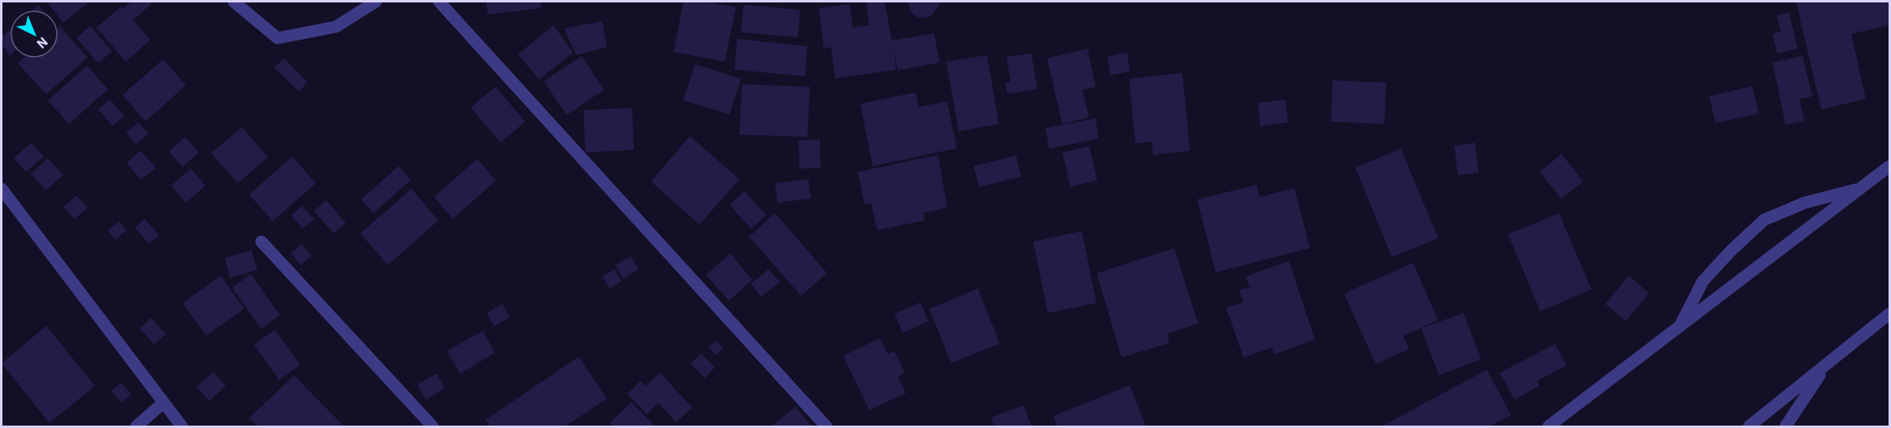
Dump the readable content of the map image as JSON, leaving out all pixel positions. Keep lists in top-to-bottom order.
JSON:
{
  "north": "bottom right"
}
